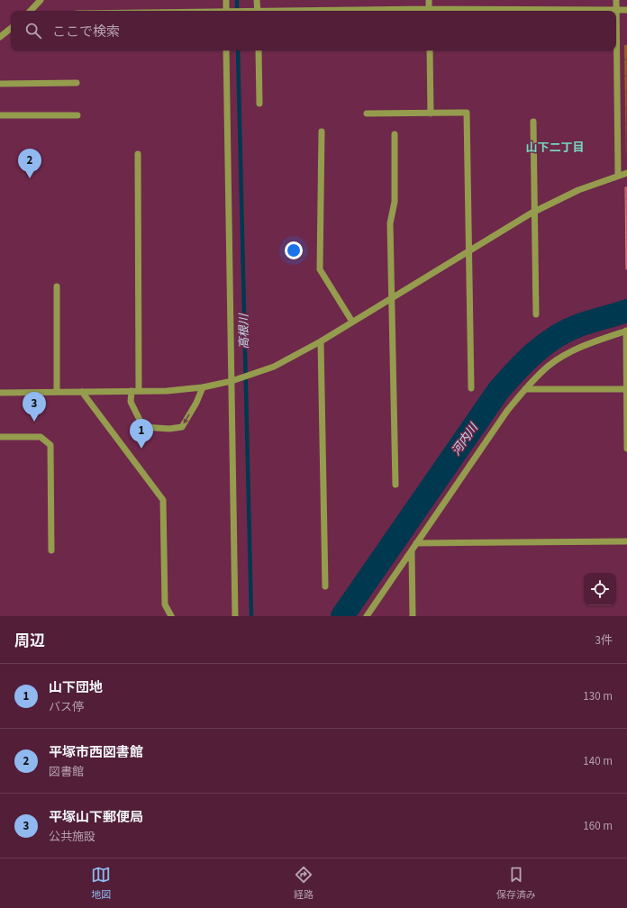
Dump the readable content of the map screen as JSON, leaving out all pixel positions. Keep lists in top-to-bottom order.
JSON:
{
  "districts": ["山下二丁目"],
  "water": ["高根川", "河内川"],
  "page": {
    "search": "ここで検索",
    "pins": ["2", "3", "1"],
    "heading": ["周辺", "3件"],
    "list": [
      {
        "mark": "1",
        "name": "山下団地",
        "note": "バス停",
        "value": "130 m"
      },
      {
        "mark": "2",
        "name": "平塚市西図書館",
        "note": "図書館",
        "value": "140 m"
      },
      {
        "mark": "3",
        "name": "平塚山下郵便局",
        "note": "公共施設",
        "value": "160 m"
      }
    ],
    "nav": ["地図", "経路", "保存済み"]
  }
}
